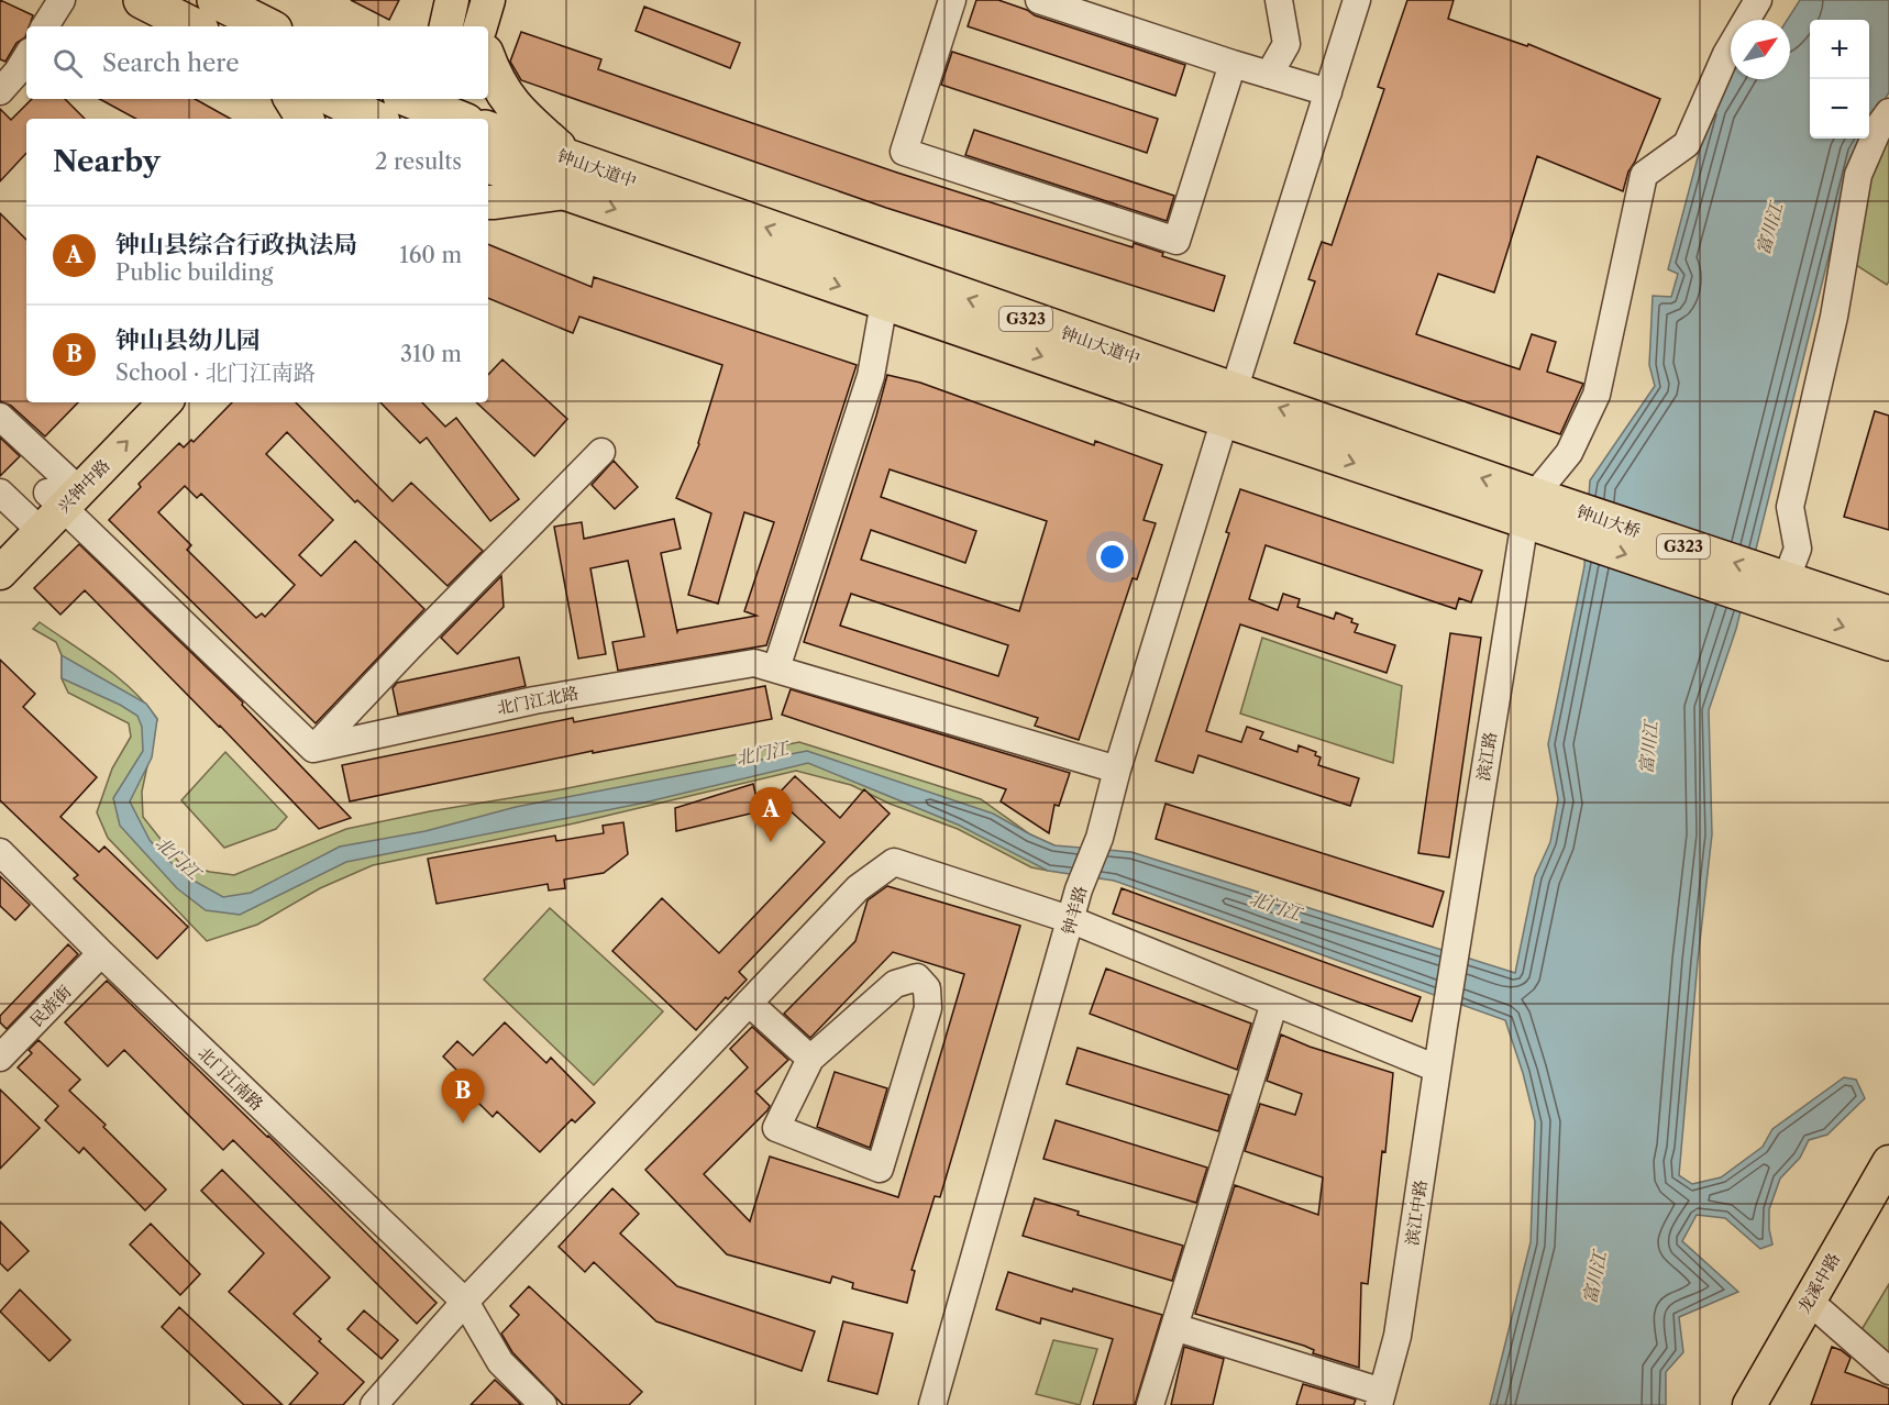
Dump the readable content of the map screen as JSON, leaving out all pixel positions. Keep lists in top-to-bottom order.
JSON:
{
  "streets": {
    "highway": ["钟山大道中", "G323", "钟山大桥"],
    "main road": ["兴钟中路", "龙溪中路"],
    "street": [
      "北门江北路",
      "滨江路",
      "钟羊路",
      "民族街",
      "北门江南路",
      "滨江中路"
    ]
  },
  "crossings": [
    ["钟山大道中", "钟山大桥"],
    ["钟山大道中", "滨江路"],
    ["钟山大道中", "钟羊路"],
    ["G323", "钟山大桥"],
    ["北门江北路", "钟羊路"],
    ["滨江路", "滨江中路"],
    ["民族街", "北门江南路"]
  ],
  "water": ["富川江", "北门江"],
  "north": "top right",
  "page": {
    "map_buttons": ["+", "−"],
    "search": "Search here",
    "heading": ["Nearby", "2 results"],
    "list": [
      {
        "mark": "A",
        "name": "钟山县综合行政执法局",
        "note": "Public building",
        "value": "160 m"
      },
      {
        "mark": "B",
        "name": "钟山县幼儿园",
        "note": "School · 北门江南路",
        "value": "310 m"
      }
    ],
    "pins": ["A", "B"]
  }
}
